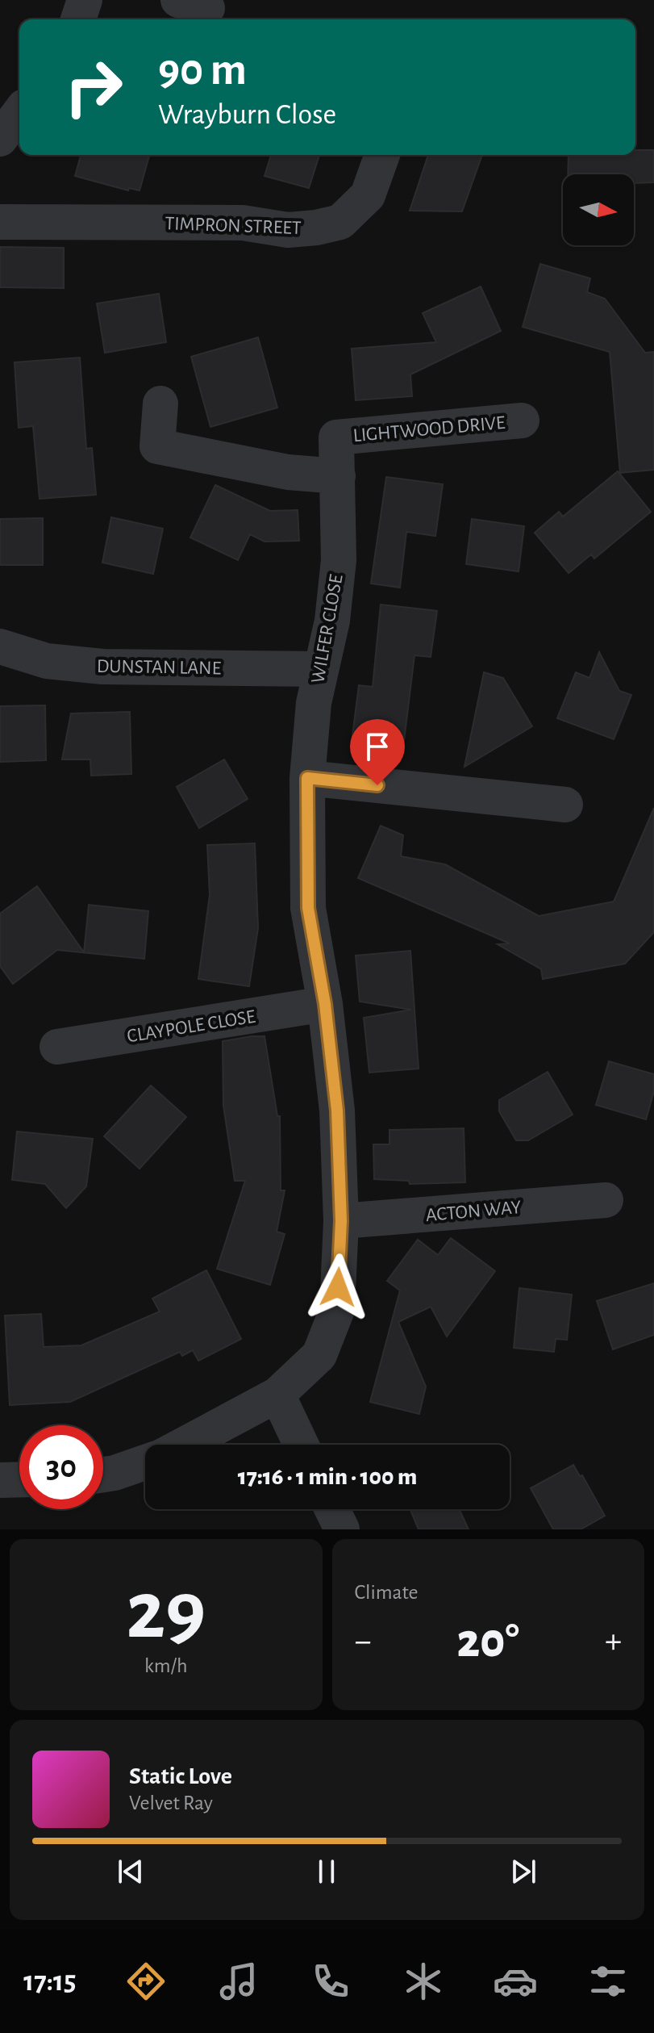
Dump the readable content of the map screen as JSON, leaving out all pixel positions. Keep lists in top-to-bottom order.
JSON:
{
  "streets": {
    "street": [
      "TIMPRON STREET",
      "LIGHTWOOD DRIVE",
      "WILFER CLOSE",
      "DUNSTAN LANE",
      "CLAYPOLE CLOSE",
      "ACTON WAY"
    ]
  },
  "crossings": [
    ["LIGHTWOOD DRIVE", "WILFER CLOSE"],
    ["WILFER CLOSE", "DUNSTAN LANE"],
    ["WILFER CLOSE", "CLAYPOLE CLOSE"],
    ["WILFER CLOSE", "ACTON WAY"]
  ],
  "north": "right",
  "page": {
    "turn": ["90 m", "Wrayburn Close"],
    "limit": "30",
    "trip": "17:16 · 1 min · 100 m",
    "tile": [
      ["29", "km/h"],
      "Climate"
    ],
    "heat": ["−", "20°", "+"],
    "song": ["Static Love", "Velvet Ray"],
    "tabs": "17:15"
  }
}
